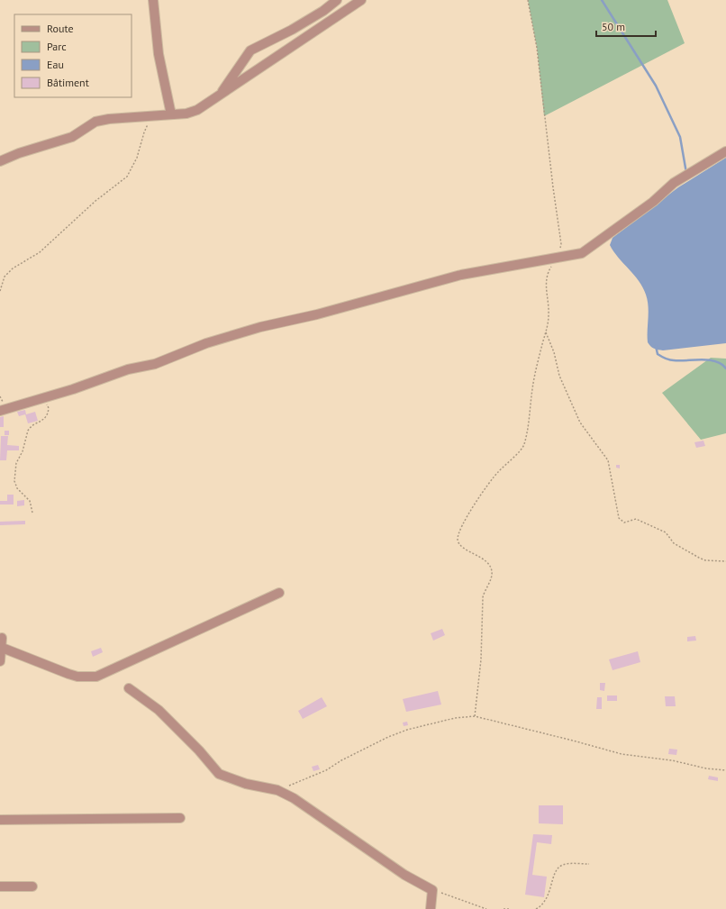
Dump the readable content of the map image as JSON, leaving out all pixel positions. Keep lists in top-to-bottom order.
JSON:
{
  "legend": [
    "Route",
    "Parc",
    "Eau",
    "Bâtiment"
  ],
  "scale_bar": "50 m"
}
